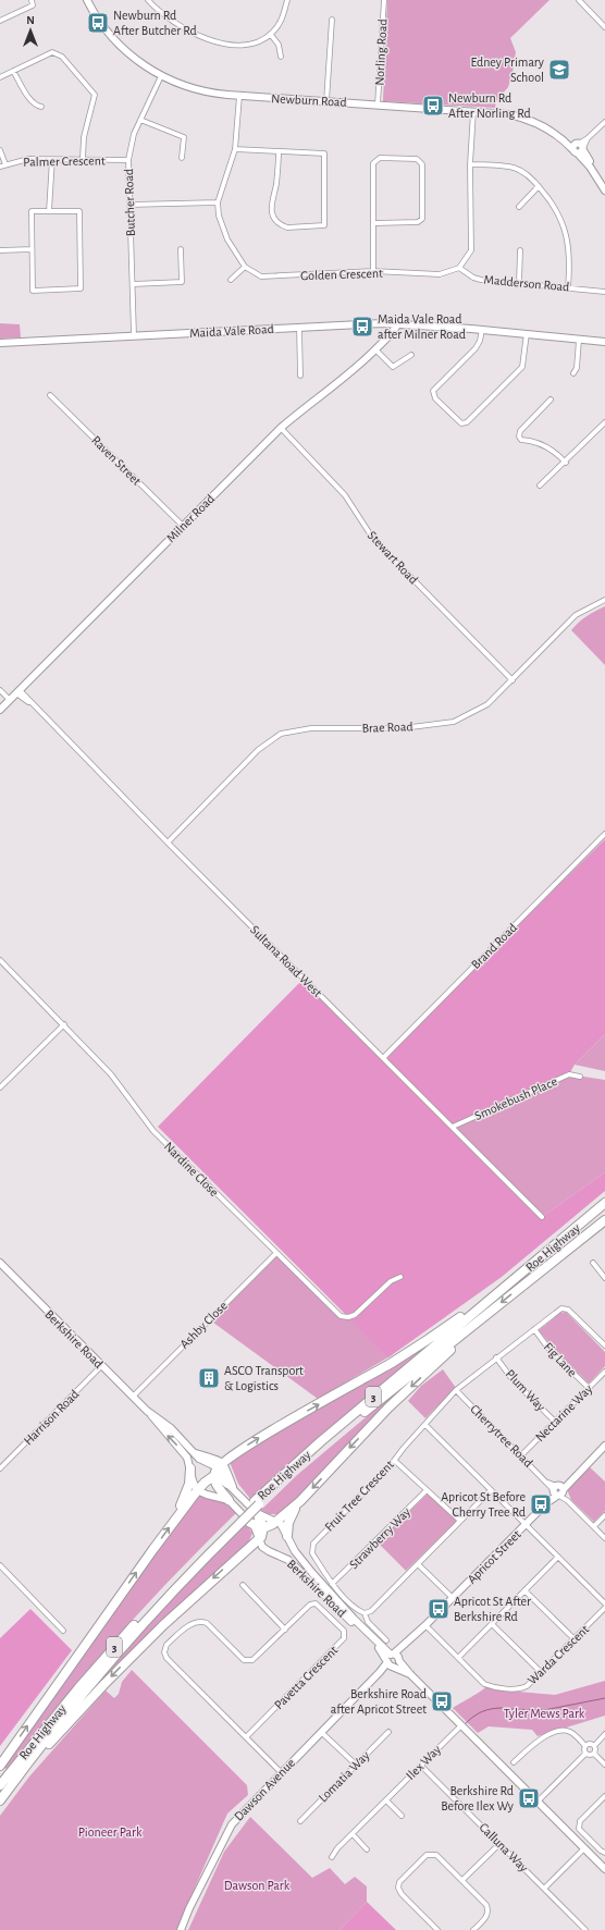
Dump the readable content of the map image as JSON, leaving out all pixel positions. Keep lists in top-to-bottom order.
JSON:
{
  "streets": {
    "highway": ["Roe Highway", "3"],
    "main road": [
      "Newburn Road",
      "Maida Vale Road",
      "Milner Road",
      "Berkshire Road",
      "Apricot Street",
      "Dawson Avenue"
    ],
    "street": [
      "Norling Road",
      "Palmer Crescent",
      "Butcher Road",
      "Golden Crescent",
      "Madderson Road",
      "Raven Street",
      "Stewart Road",
      "Brae Road",
      "Brand Road",
      "Sultana Road West",
      "Smokebush Place",
      "Nardine Close",
      "Ashby Close",
      "Fig Lane",
      "Plum Way",
      "Nectarine Way",
      "Harrison Road",
      "Cherrytree Road",
      "Fruit Tree Crescent",
      "Strawberry Way",
      "Warda Crescent",
      "Pavetta Crescent",
      "Ilex Way",
      "Lomatia Way",
      "Calluna Way"
    ]
  },
  "crossings": [
    ["Norling Road", "Newburn Road"],
    ["Newburn Road", "Butcher Road"],
    ["Palmer Crescent", "Butcher Road"],
    ["Butcher Road", "Maida Vale Road"],
    ["Golden Crescent", "Madderson Road"],
    ["Maida Vale Road", "Milner Road"],
    ["Raven Street", "Milner Road"],
    ["Milner Road", "Stewart Road"],
    ["Milner Road", "Sultana Road West"],
    ["Stewart Road", "Brae Road"],
    ["Brae Road", "Sultana Road West"],
    ["Brand Road", "Sultana Road West"],
    ["Sultana Road West", "Smokebush Place"],
    ["Nardine Close", "Ashby Close"],
    ["Ashby Close", "Berkshire Road"],
    ["Berkshire Road", "Harrison Road"],
    ["Berkshire Road", "Apricot Street"],
    ["Berkshire Road", "Ilex Way"],
    ["Berkshire Road", "Dawson Avenue"],
    ["Fig Lane", "Nectarine Way"],
    ["Fig Lane", "Fruit Tree Crescent"],
    ["Plum Way", "Nectarine Way"],
    ["Plum Way", "Fruit Tree Crescent"],
    ["Nectarine Way", "Cherrytree Road"],
    ["Cherrytree Road", "Fruit Tree Crescent"],
    ["Cherrytree Road", "Apricot Street"],
    ["Fruit Tree Crescent", "Strawberry Way"],
    ["Apricot Street", "Warda Crescent"],
    ["Apricot Street", "Dawson Avenue"],
    ["Pavetta Crescent", "Dawson Avenue"],
    ["Ilex Way", "Calluna Way"]
  ],
  "parks": ["Tyler Mews Park", "Pioneer Park", "Dawson Park"],
  "places": {
    "bus stop": [
      "Newburn Rd After Butcher Rd",
      "Newburn Rd After Norling Rd",
      "Maida Vale Road after Milner Road",
      "Apricot St Before Cherry Tree Rd",
      "Apricot St After Berkshire Rd",
      "Berkshire Road after Apricot Street",
      "Berkshire Rd Before Ilex Wy"
    ],
    "school or university": ["Edney Primary School"],
    "building": ["ASCO Transport & Logistics"]
  },
  "north": "top"
}
